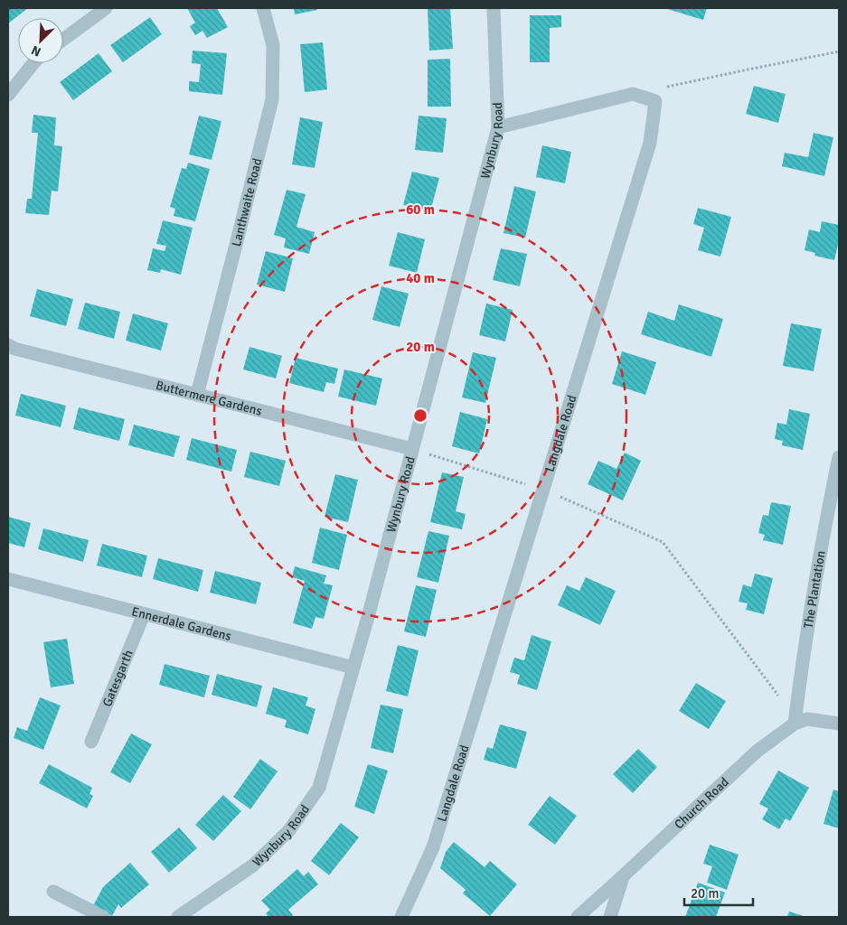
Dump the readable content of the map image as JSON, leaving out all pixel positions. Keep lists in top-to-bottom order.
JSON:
{
  "streets": {
    "street": [
      "Wynbury Road",
      "Lanthwaite Road",
      "Buttermere Gardens",
      "Langdale Road",
      "The Plantation",
      "Ennerdale Gardens",
      "Gatesgarth",
      "Church Road"
    ]
  },
  "crossings": [
    ["Wynbury Road", "Buttermere Gardens"],
    ["Wynbury Road", "Langdale Road"],
    ["Wynbury Road", "Ennerdale Gardens"],
    ["Lanthwaite Road", "Buttermere Gardens"],
    ["The Plantation", "Church Road"],
    ["Ennerdale Gardens", "Gatesgarth"]
  ],
  "scale_bar": "20 m",
  "north": "bottom left",
  "rings": ["60 m", "40 m", "20 m"]
}
